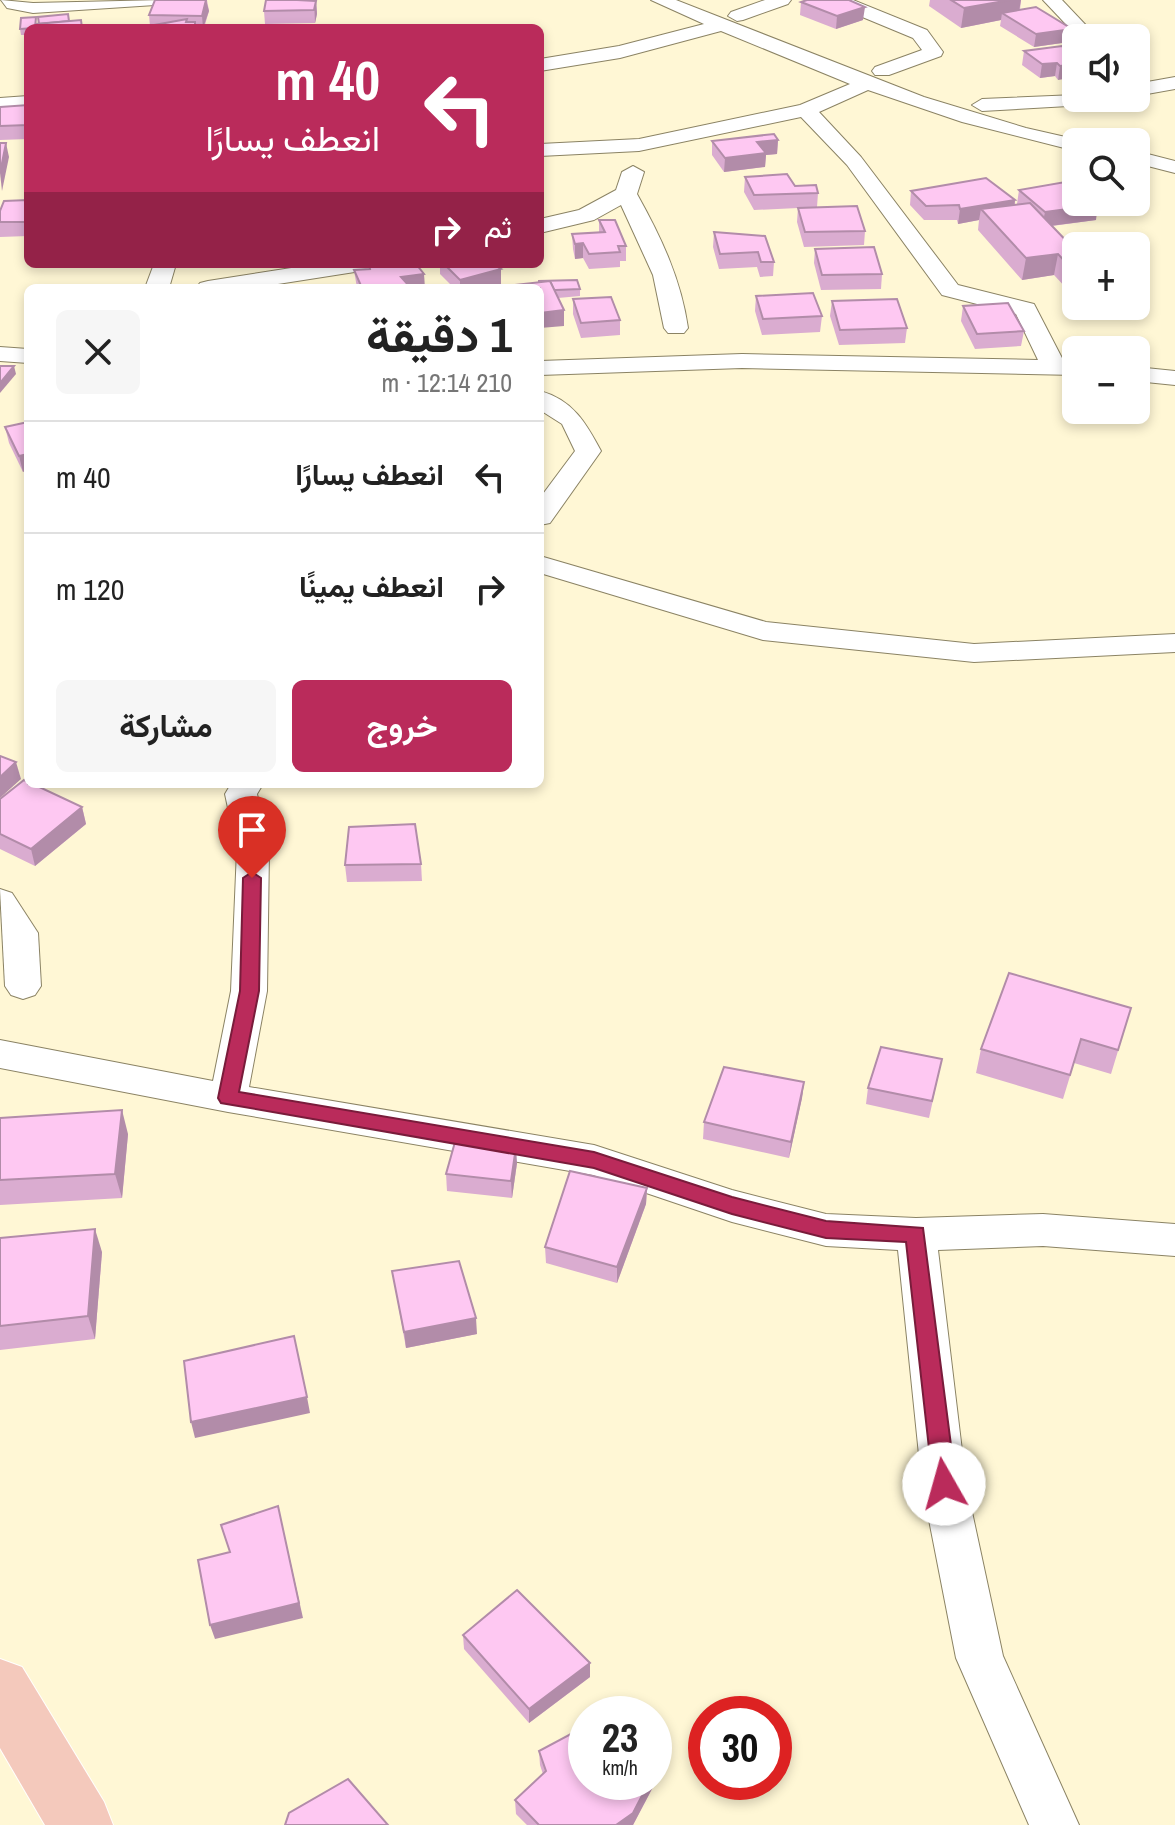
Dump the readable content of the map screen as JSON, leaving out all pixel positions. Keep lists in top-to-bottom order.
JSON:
{
  "page": {
    "map_buttons": ["+", "−"],
    "turn": ["40 m", "انعطف يسارًا"],
    "then": "ثم",
    "heading": ["1 دقيقة", "210 m · 12:14"],
    "list": [
      {
        "name": "انعطف يسارًا",
        "value": "40 m"
      },
      {
        "name": "انعطف يمينًا",
        "value": "120 m"
      }
    ],
    "buttons": ["خروج", "مشاركة"],
    "speed": "23 km/h",
    "limit": "30"
  }
}
